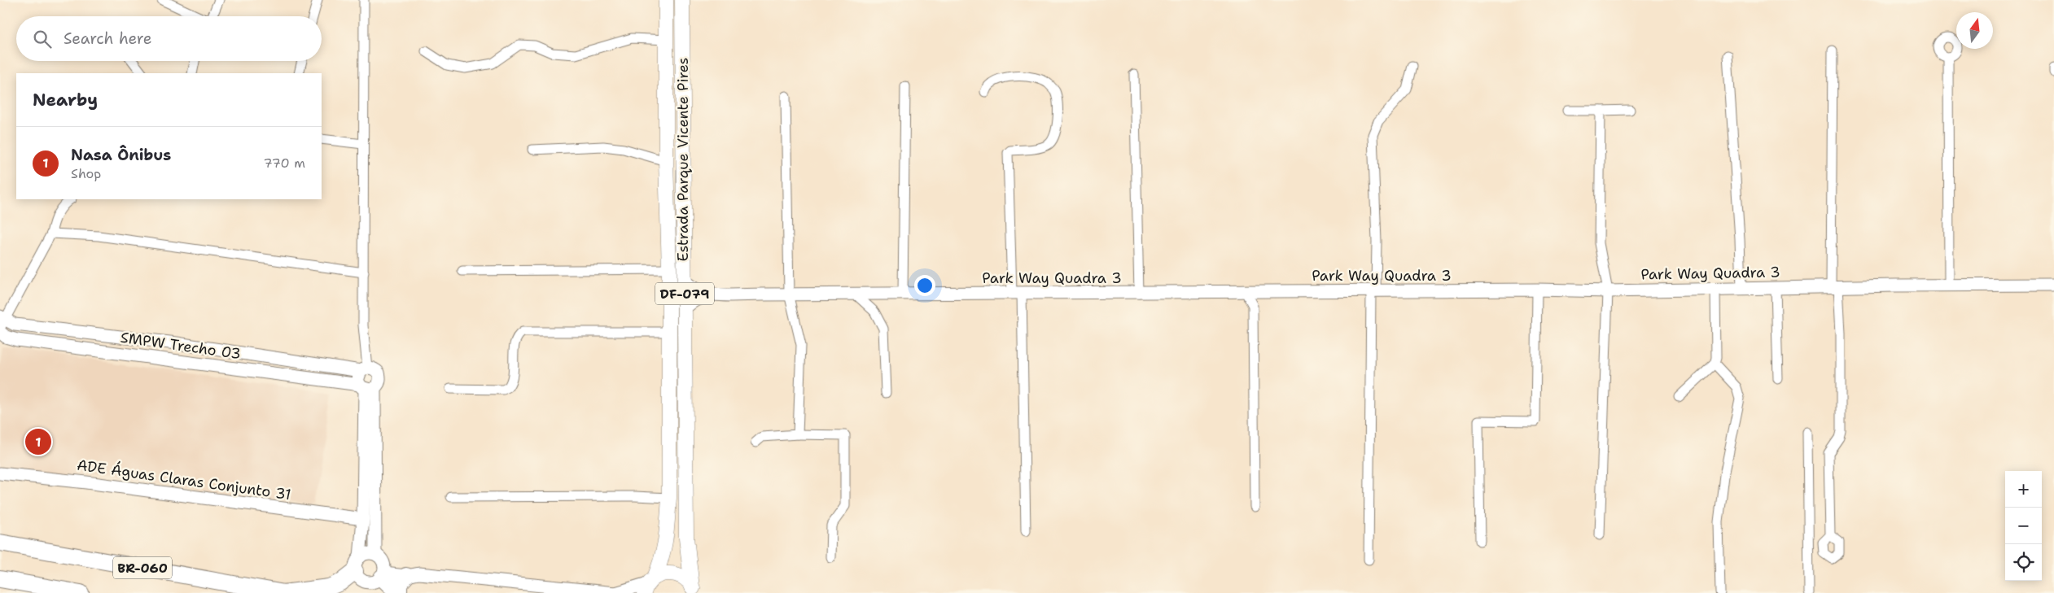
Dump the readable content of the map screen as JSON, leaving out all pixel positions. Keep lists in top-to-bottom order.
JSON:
{
  "streets": {
    "highway": ["BR-060"],
    "main road": ["Estrada Parque Vicente Pires", "DF-079"],
    "street": ["Park Way Quadra 3", "SMPW Trecho 03", "ADE Águas Claras Conjunto 31"]
  },
  "crossings": [
    ["Estrada Parque Vicente Pires", "Park Way Quadra 3"]
  ],
  "north": "top",
  "page": {
    "search": "Search here",
    "heading": "Nearby",
    "list": [
      {
        "mark": "1",
        "name": "Nasa Ônibus",
        "note": "Shop",
        "value": "770 m"
      }
    ],
    "pins": "1",
    "map_buttons": ["+", "−"]
  }
}
